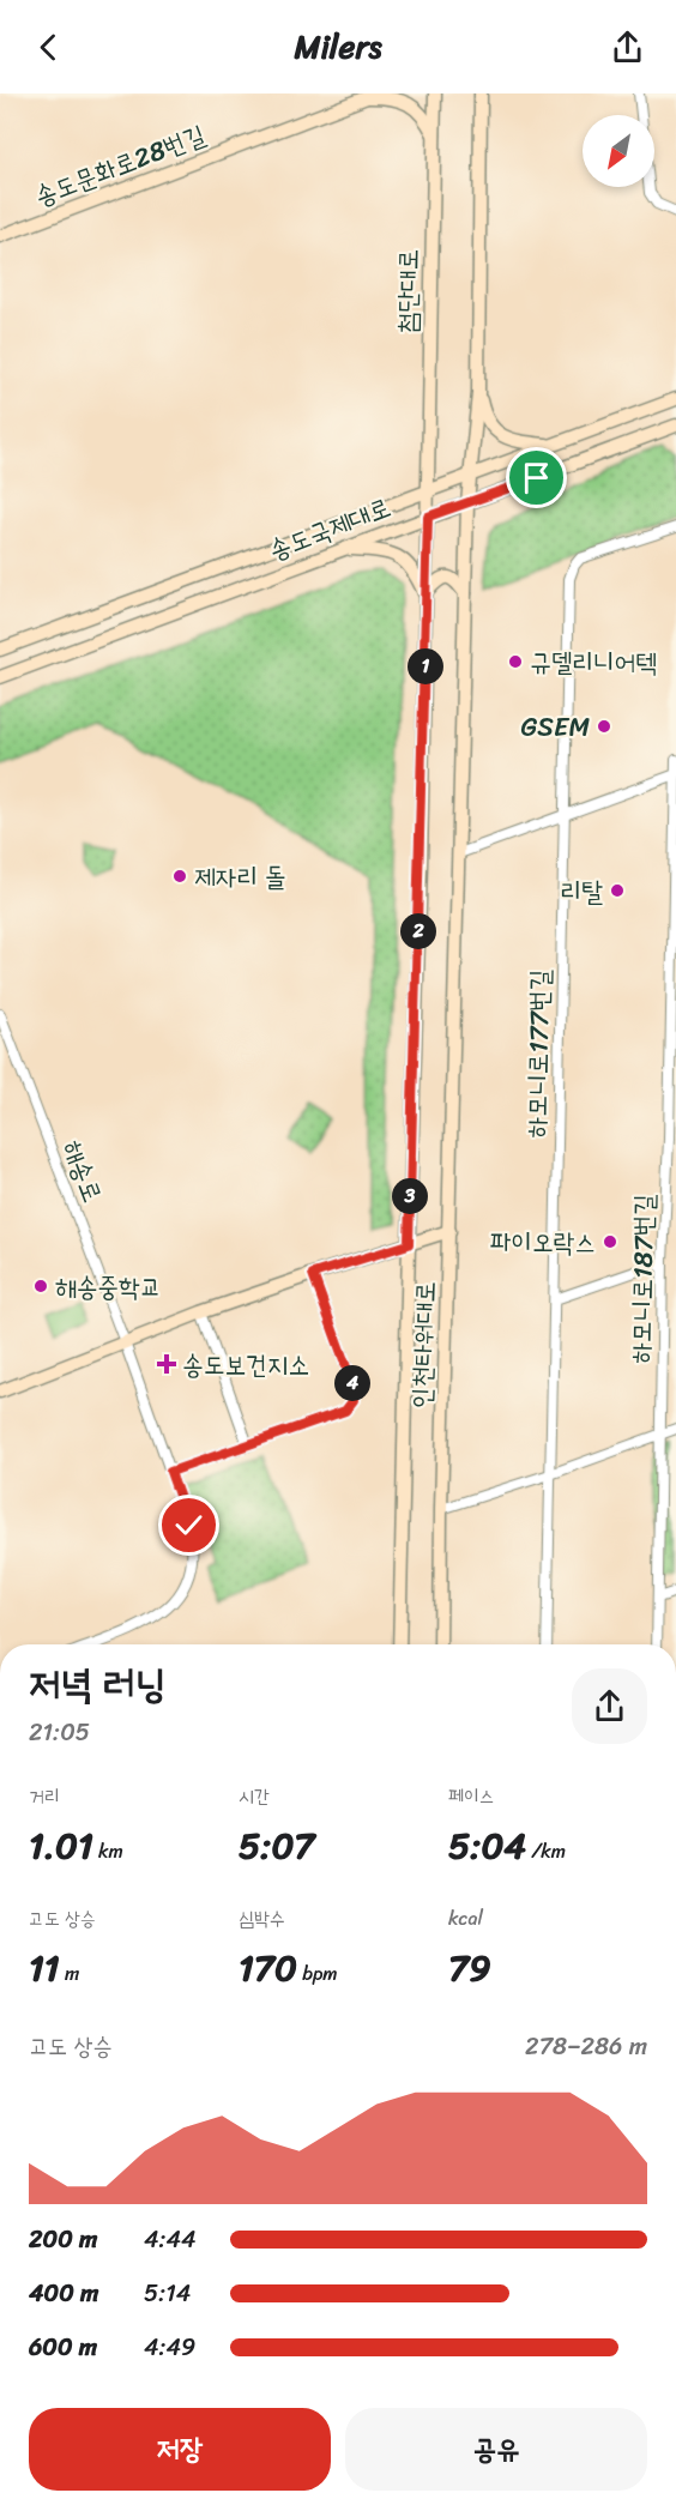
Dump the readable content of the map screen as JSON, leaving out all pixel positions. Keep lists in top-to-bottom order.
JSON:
{
  "streets": {
    "main road": [
      "송도문화로28번길",
      "첨단대로",
      "송도국제대로",
      "인천타워대로"
    ],
    "street": ["하모니로177번길", "해송로", "하모니로187번길"]
  },
  "crossings": [
    ["첨단대로", "송도국제대로"],
    ["첨단대로", "인천타워대로"],
    ["송도국제대로", "인천타워대로"]
  ],
  "places": {
    "other": [
      "규델리니어텍",
      "GSEM",
      "제자리 돌",
      "리탈",
      "파이오락스",
      "해송중학교"
    ],
    "health": ["송도보건지소"]
  },
  "north": "bottom left",
  "page": {
    "header": "Milers",
    "pins": [
      "1",
      "2",
      "3",
      "4"
    ],
    "heading": ["저녁 러닝", "21:05"],
    "stats": [
      ["거리", "1.01 km"],
      ["시간", "5:07"],
      ["페이스", "5:04 /km"],
      ["고도 상승", "11 m"],
      ["심박수", "170 bpm"],
      ["kcal", "79"]
    ],
    "chart": ["고도 상승", "278–286 m"],
    "list": [
      {
        "name": "200 m",
        "note": "4:44"
      },
      {
        "name": "400 m",
        "note": "5:14"
      },
      {
        "name": "600 m",
        "note": "4:49"
      }
    ],
    "buttons": ["저장", "공유"]
  }
}
